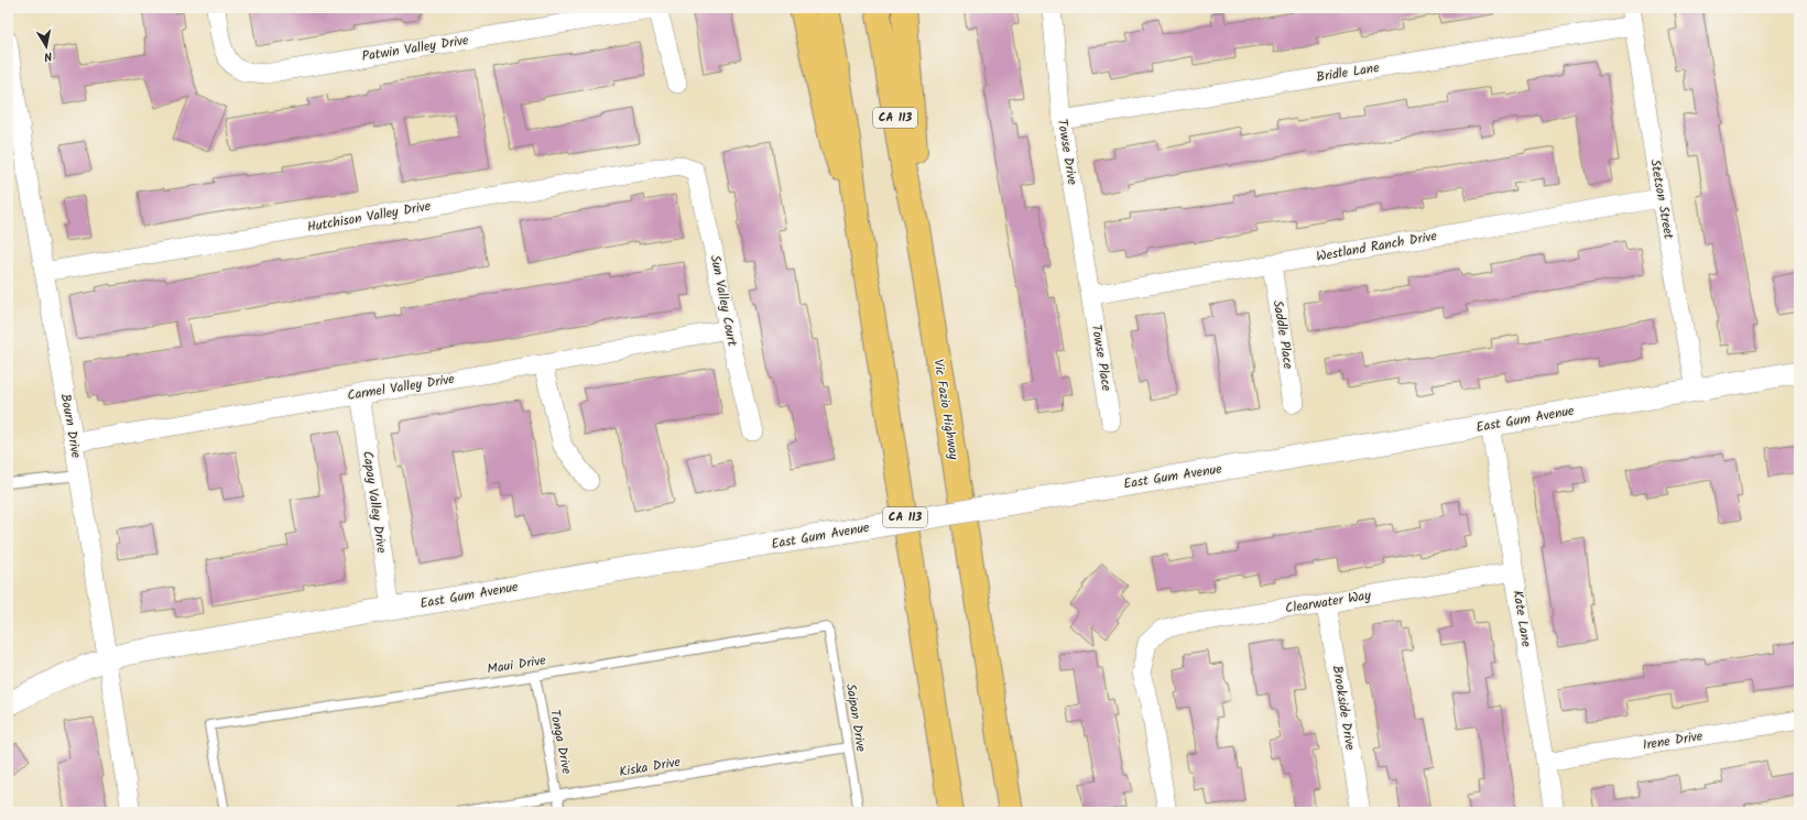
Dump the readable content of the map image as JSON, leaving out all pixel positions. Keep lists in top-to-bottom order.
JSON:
{
  "streets": {
    "highway": ["CA 113", "Vic Fazio Highway"],
    "street": [
      "Patwin Valley Drive",
      "Bridle Lane",
      "Towse Drive",
      "Stetson Street",
      "Hutchison Valley Drive",
      "Westland Ranch Drive",
      "Sun Valley Court",
      "Saddle Place",
      "Towse Place",
      "Carmel Valley Drive",
      "East Gum Avenue",
      "Bourn Drive",
      "Capay Valley Drive",
      "Clearwater Way",
      "Kate Lane",
      "Brookside Drive",
      "Irene Drive"
    ],
    "lane": [
      "Maui Drive",
      "Saipan Drive",
      "Tonga Drive",
      "Kiska Drive"
    ]
  },
  "crossings": [
    ["Bridle Lane", "Towse Drive"],
    ["Bridle Lane", "Stetson Street"],
    ["Towse Drive", "Westland Ranch Drive"],
    ["Towse Drive", "Towse Place"],
    ["Stetson Street", "Westland Ranch Drive"],
    ["Stetson Street", "East Gum Avenue"],
    ["Hutchison Valley Drive", "Sun Valley Court"],
    ["Hutchison Valley Drive", "Bourn Drive"],
    ["Westland Ranch Drive", "Saddle Place"],
    ["Westland Ranch Drive", "Towse Place"],
    ["Sun Valley Court", "Carmel Valley Drive"],
    ["Carmel Valley Drive", "Bourn Drive"],
    ["Carmel Valley Drive", "Capay Valley Drive"],
    ["East Gum Avenue", "Bourn Drive"],
    ["East Gum Avenue", "Capay Valley Drive"],
    ["East Gum Avenue", "Kate Lane"],
    ["Clearwater Way", "Kate Lane"],
    ["Clearwater Way", "Brookside Drive"],
    ["Kate Lane", "Irene Drive"],
    ["Maui Drive", "Saipan Drive"],
    ["Maui Drive", "Tonga Drive"],
    ["Saipan Drive", "Kiska Drive"],
    ["Tonga Drive", "Kiska Drive"]
  ],
  "north": "bottom"
}
